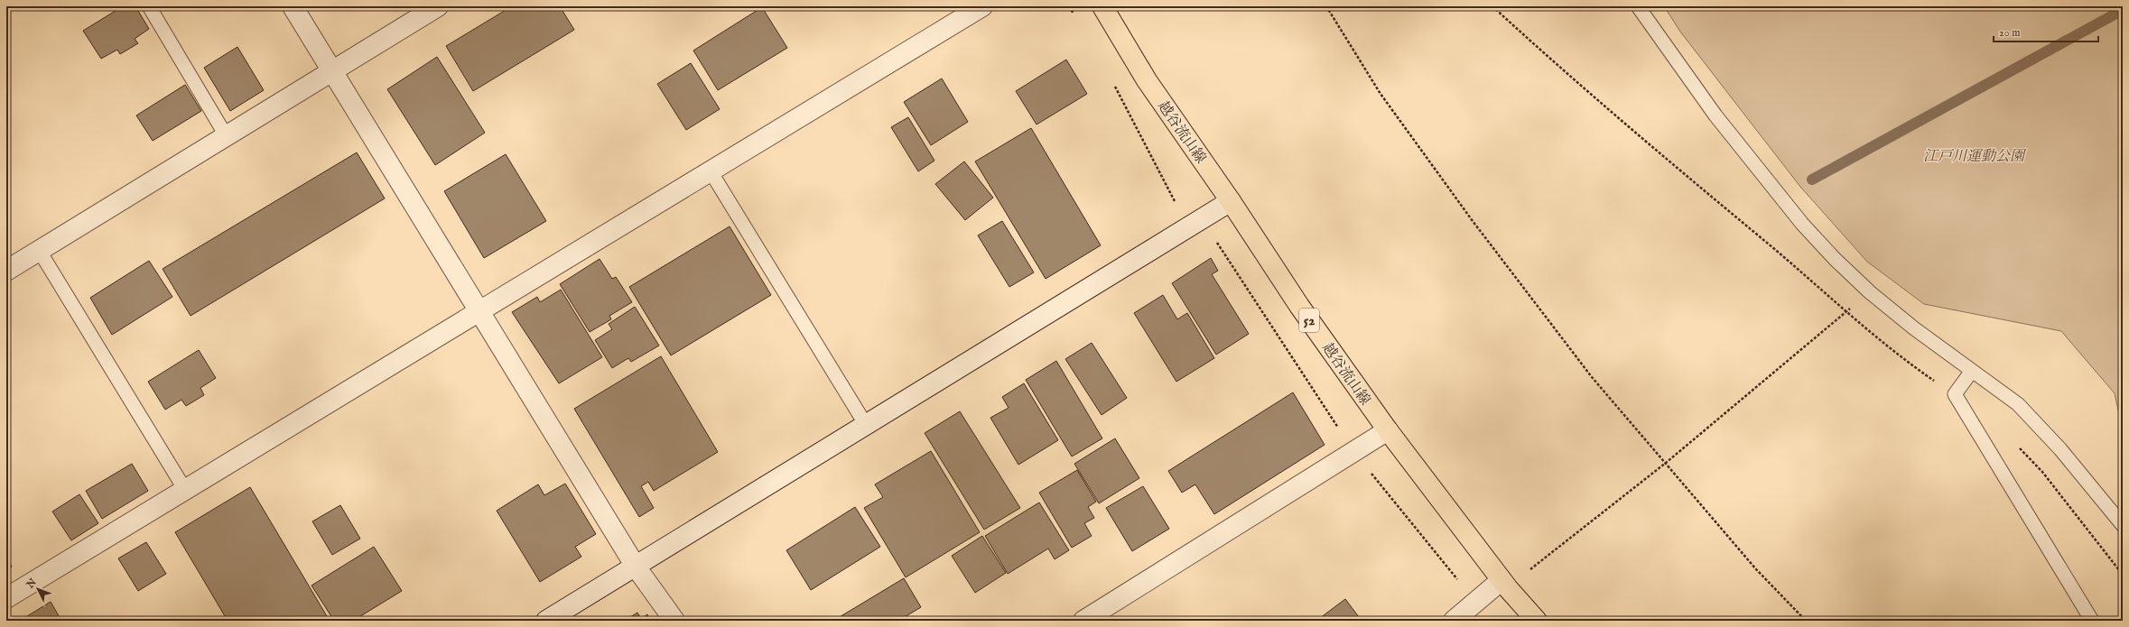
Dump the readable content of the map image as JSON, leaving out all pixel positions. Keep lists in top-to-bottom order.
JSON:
{
  "streets": {
    "main road": ["越谷流山線", "52"]
  },
  "parks": ["江戸川運動公園"],
  "scale_bar": "20 m",
  "north": "top left"
}
